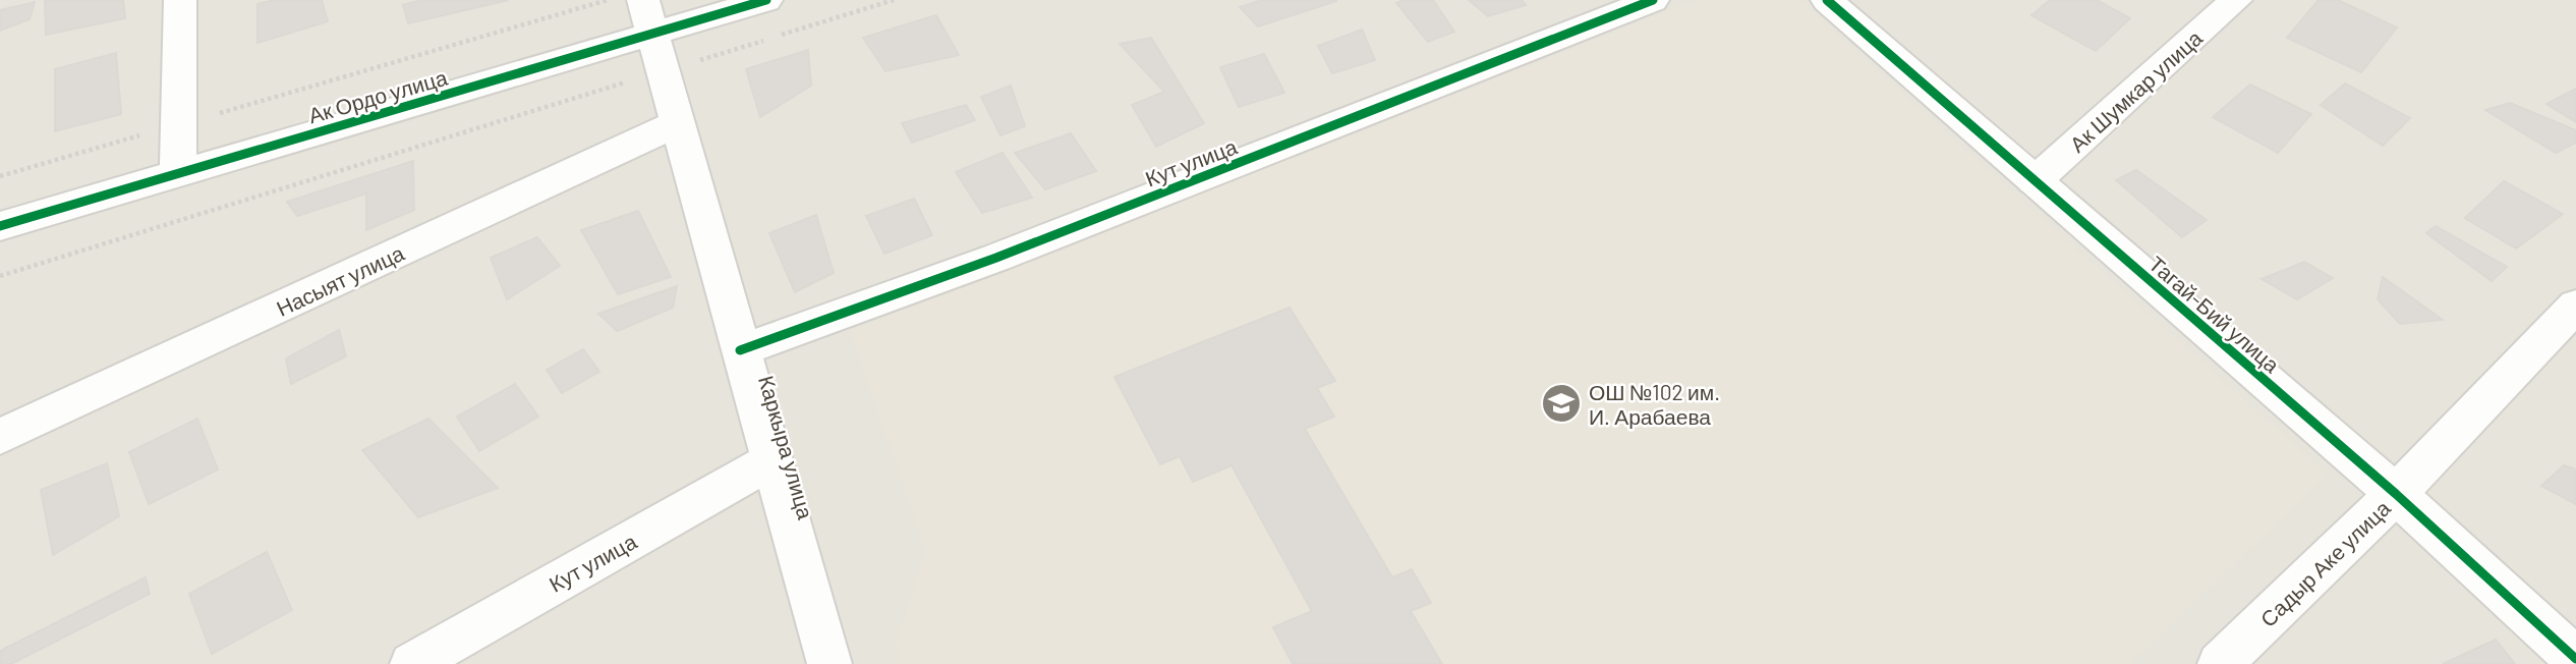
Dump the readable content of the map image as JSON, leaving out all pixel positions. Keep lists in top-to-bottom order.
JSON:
{
  "streets": {
    "street": [
      "Ак Шумкар улица",
      "Ак Ордо улица",
      "Кут улица",
      "Насыят улица",
      "Тагай-Бий улица",
      "Каркыра улица",
      "Садыр Аке улица"
    ]
  },
  "crossings": [
    ["Ак Шумкар улица", "Тагай-Бий улица"],
    ["Ак Ордо улица", "Каркыра улица"],
    ["Кут улица", "Каркыра улица"],
    ["Насыят улица", "Каркыра улица"],
    ["Тагай-Бий улица", "Садыр Аке улица"]
  ],
  "places": {
    "school or university": ["ОШ №102 им. И. Арабаева"]
  }
}
